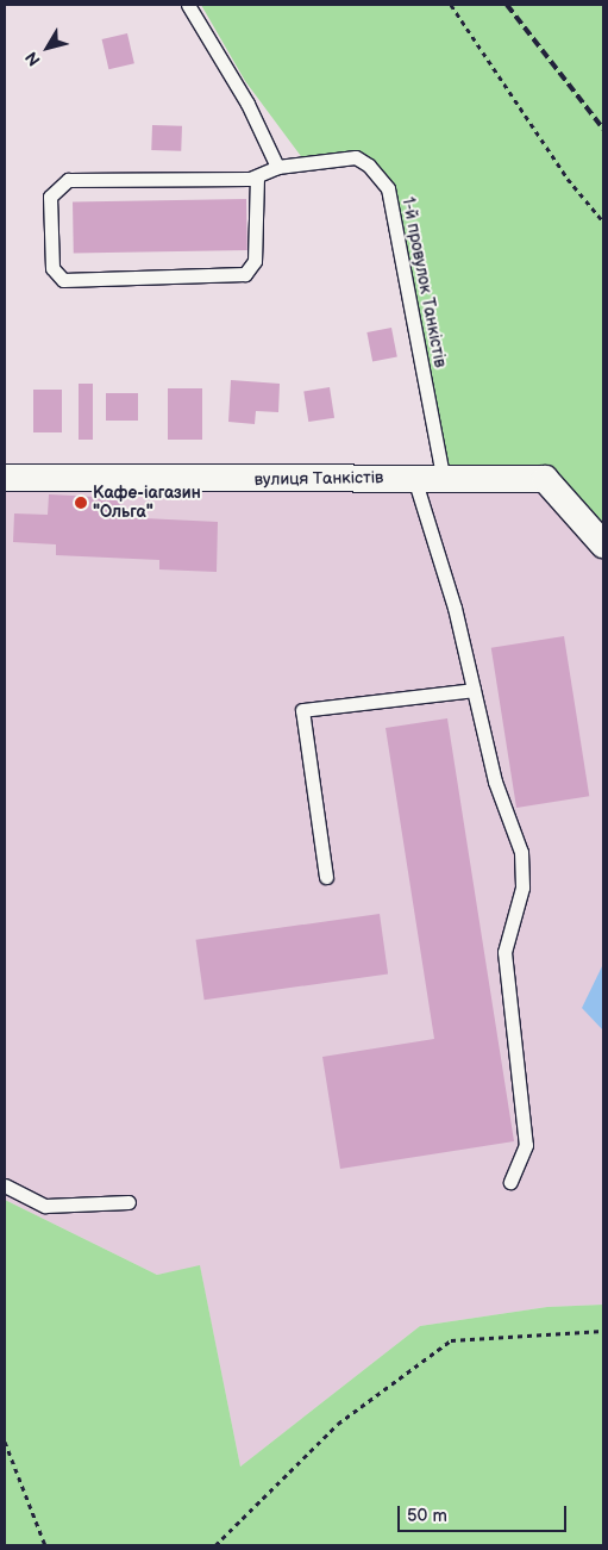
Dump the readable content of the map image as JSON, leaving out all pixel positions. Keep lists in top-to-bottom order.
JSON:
{
  "streets": {
    "street": ["вулиця Танкістів"],
    "lane": ["1-й провулок Танкістів"]
  },
  "crossings": [
    ["1-й провулок Танкістів", "вулиця Танкістів"]
  ],
  "places": ["Кафе-іагазин \"Ольга\""],
  "scale_bar": "50 m",
  "north": "bottom left"
}
